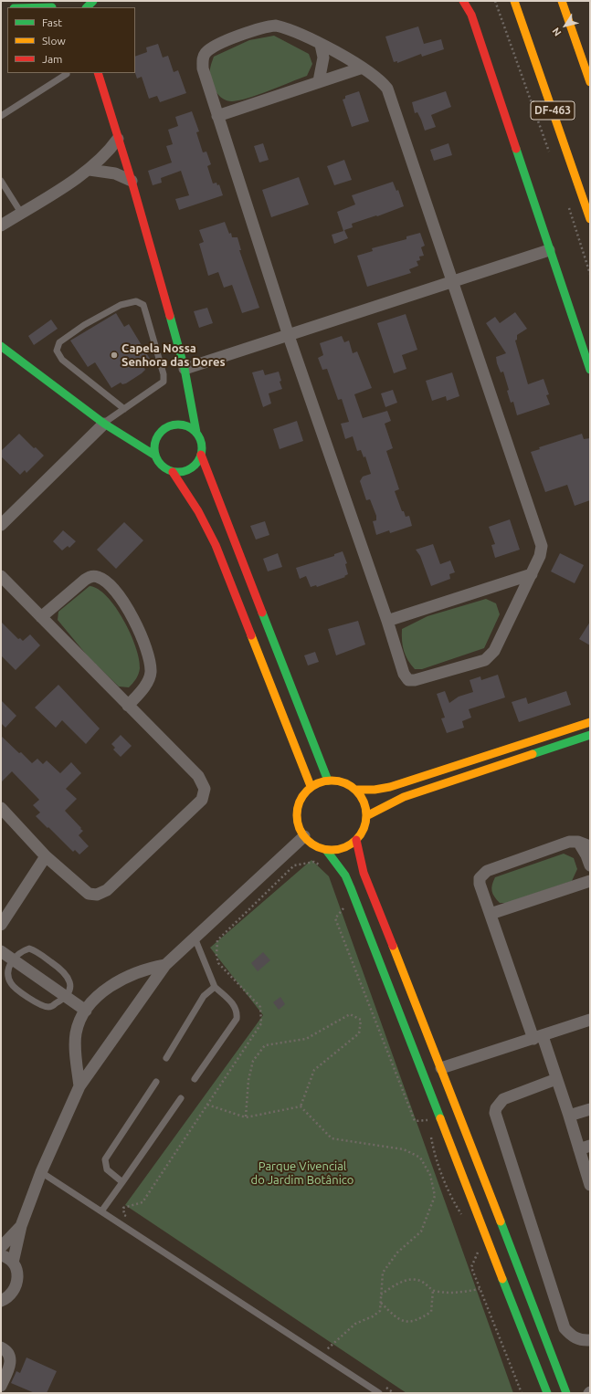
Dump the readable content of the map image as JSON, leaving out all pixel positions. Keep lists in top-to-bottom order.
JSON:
{
  "streets": {
    "street": ["DF-463"]
  },
  "parks": ["Parque Vivencial do Jardim Botânico"],
  "places": ["Capela Nossa Senhora das Dores"],
  "legend": ["Fast", "Slow", "Jam"],
  "north": "bottom left"
}
